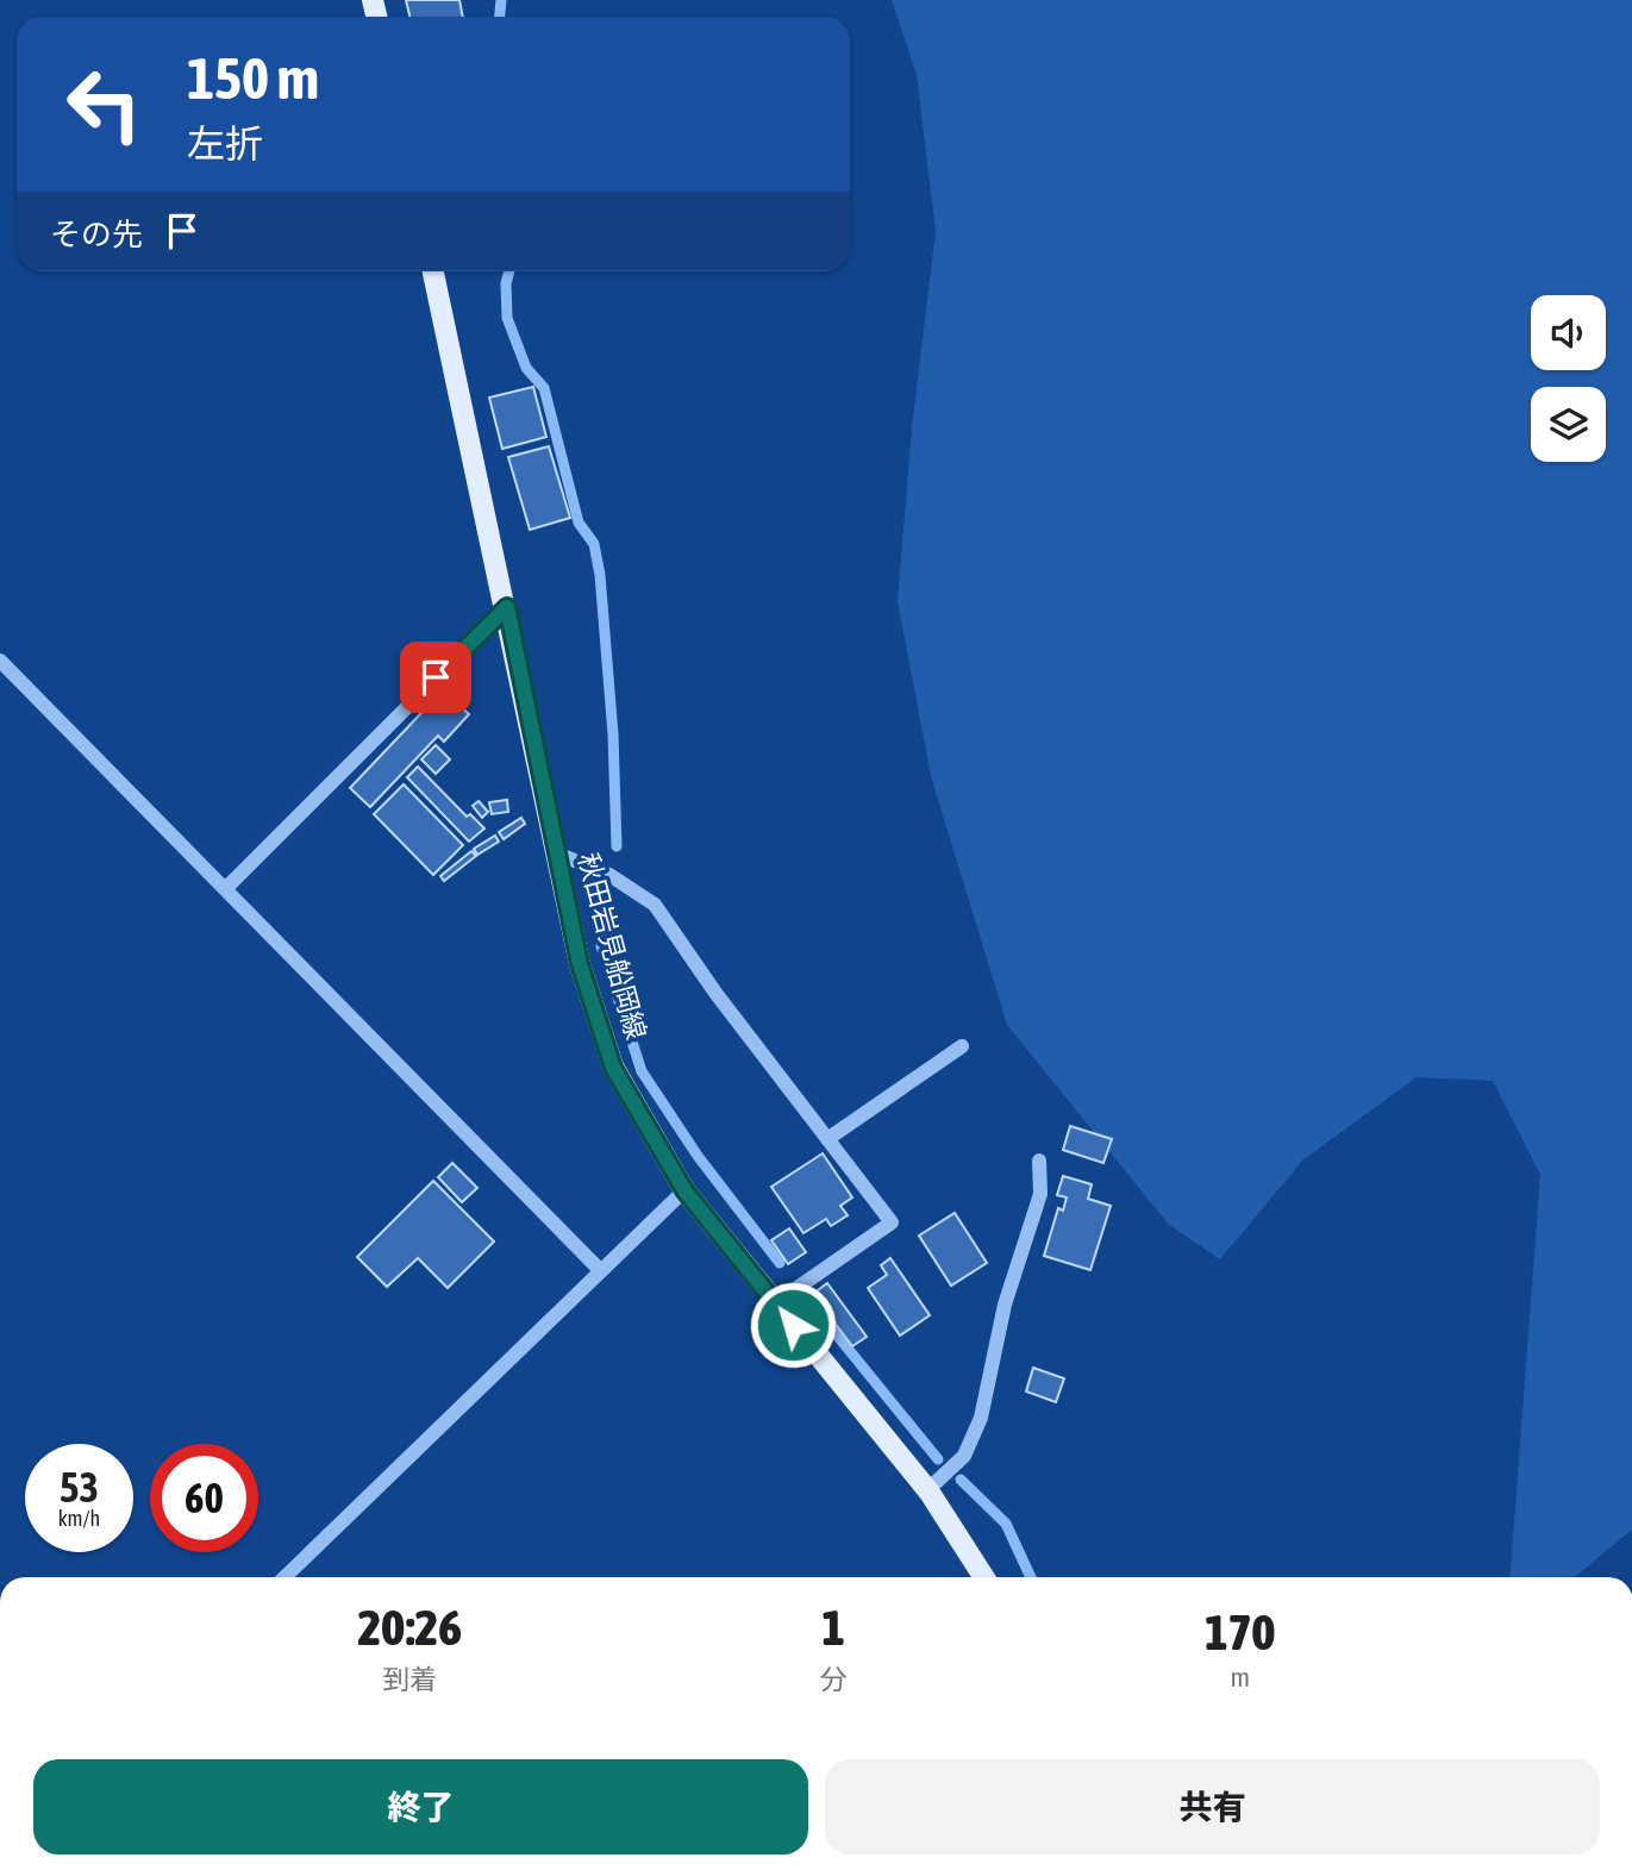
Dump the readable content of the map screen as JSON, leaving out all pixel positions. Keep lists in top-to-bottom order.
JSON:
{
  "streets": {
    "main road": ["秋田岩見船岡線"]
  },
  "page": {
    "turn": ["150 m", "左折"],
    "then": "その先",
    "speed": "53 km/h",
    "limit": "60",
    "eta": [
      "20:26",
      "到着",
      "1",
      "分",
      "170",
      "m"
    ],
    "buttons": ["終了", "共有"]
  }
}
